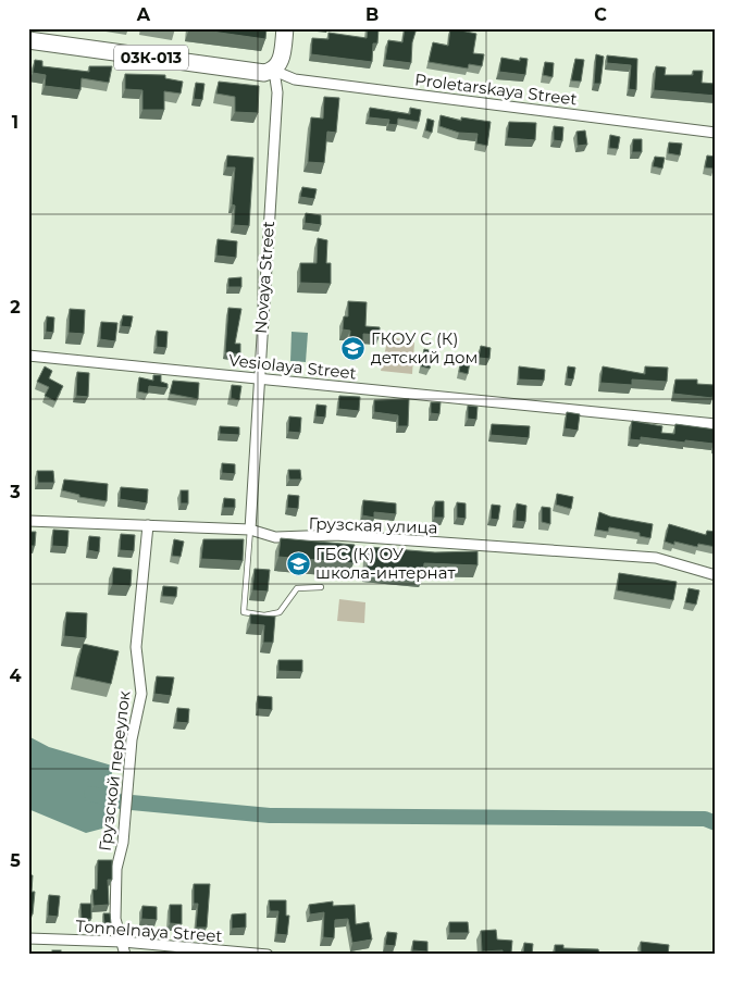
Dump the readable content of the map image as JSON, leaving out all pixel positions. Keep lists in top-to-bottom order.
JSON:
{
  "streets": {
    "main road": ["03К-013", "Novaya Street"],
    "street": [
      "Proletarskaya Street",
      "Vesiolaya Street",
      "Грузская улица",
      "Грузской переулок",
      "Tonnelnaya Street"
    ]
  },
  "crossings": [
    ["03К-013", "Proletarskaya Street"],
    ["03К-013", "Novaya Street"],
    ["Proletarskaya Street", "Novaya Street"],
    ["Novaya Street", "Vesiolaya Street"],
    ["Novaya Street", "Грузская улица"],
    ["Грузская улица", "Грузской переулок"],
    ["Грузской переулок", "Tonnelnaya Street"]
  ],
  "places": {
    "school or university": ["ГКОУ С (К) детский дом", "ГБС (К) ОУ школа-интернат"]
  },
  "grid": {
    "columns": ["A", "B", "C"],
    "rows": [
      "1",
      "2",
      "3",
      "4",
      "5"
    ]
  }
}
